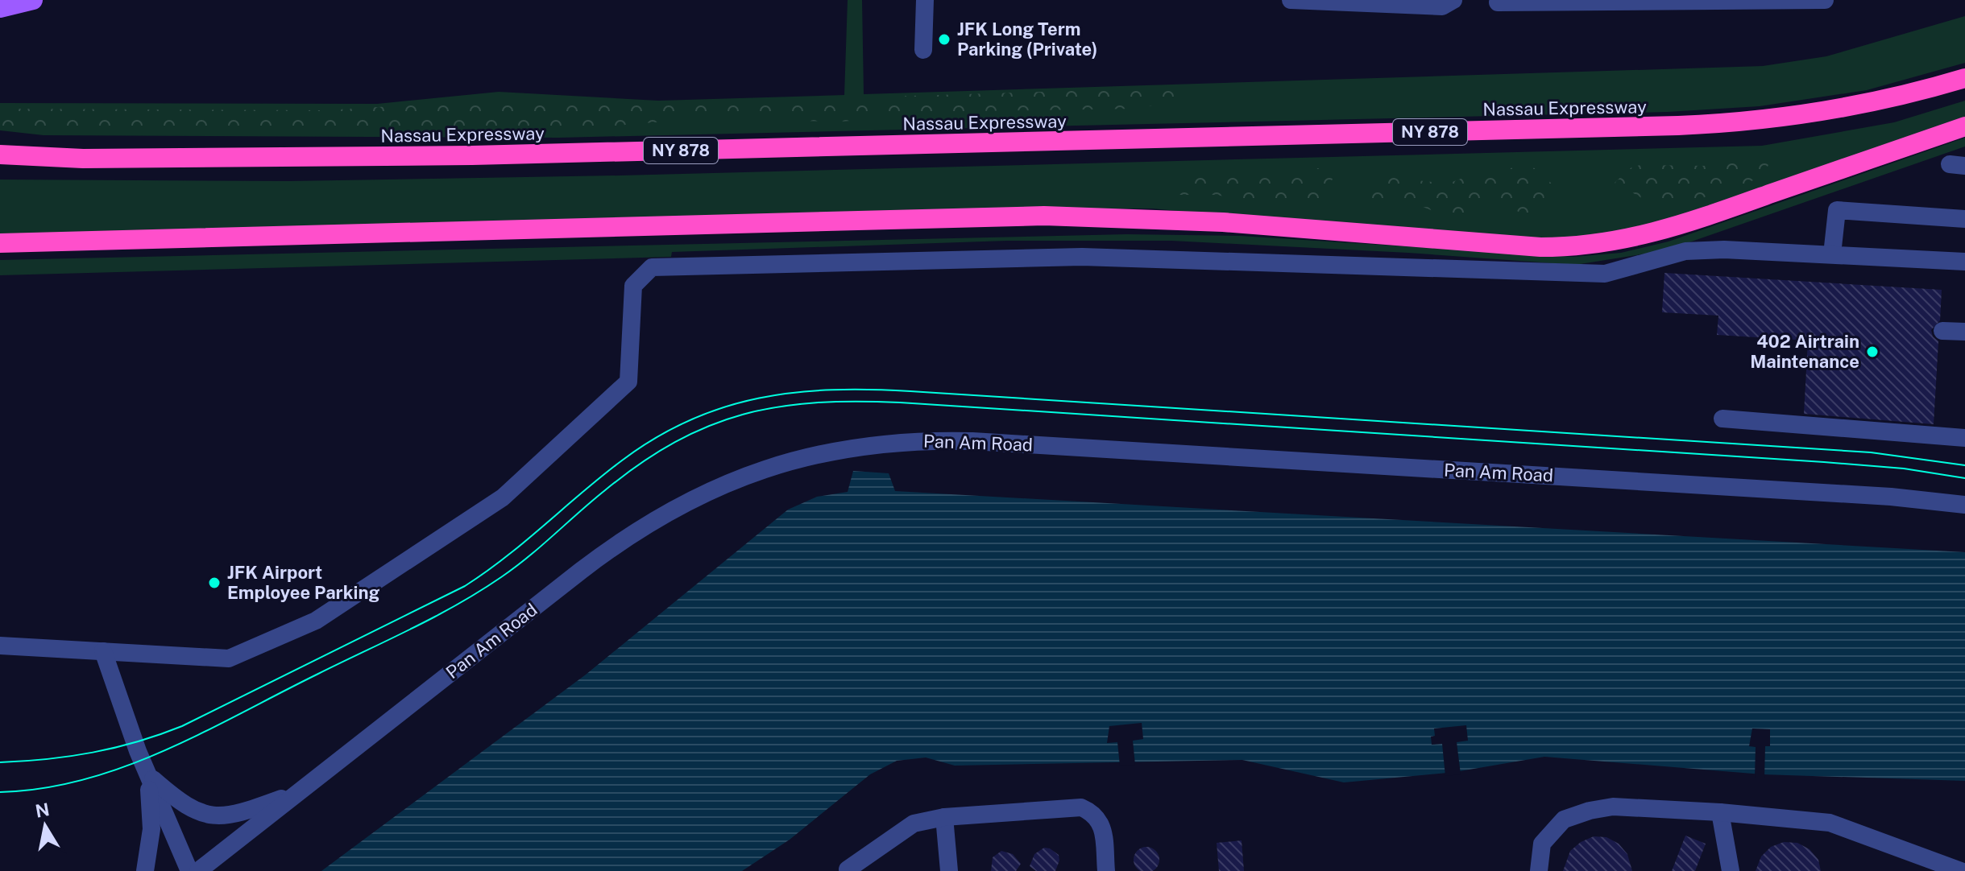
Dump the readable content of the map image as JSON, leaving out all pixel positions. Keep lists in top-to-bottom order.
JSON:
{
  "streets": {
    "highway": ["Nassau Expressway", "NY 878"],
    "street": ["Pan Am Road"]
  },
  "places": ["JFK Long Term Parking (Private)", "402 Airtrain Maintenance", "JFK Airport Employee Parking"],
  "north": "top"
}
